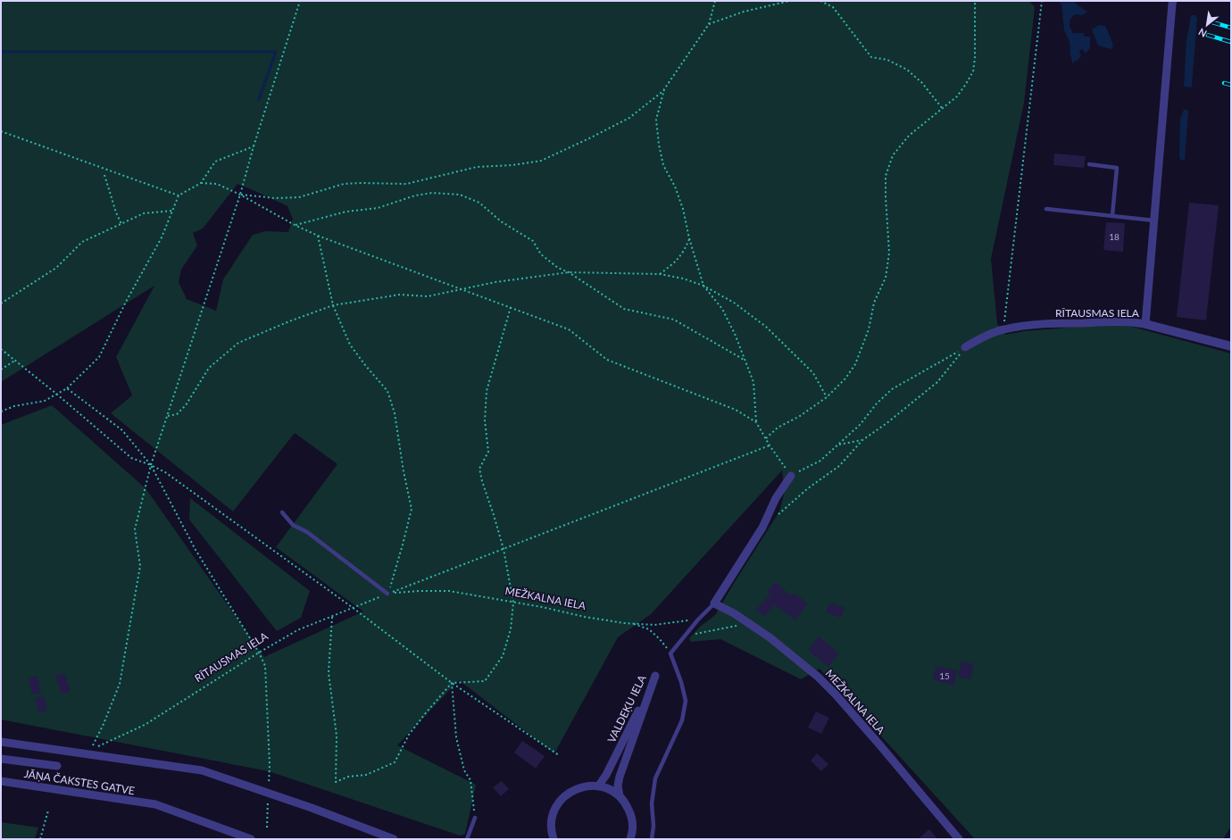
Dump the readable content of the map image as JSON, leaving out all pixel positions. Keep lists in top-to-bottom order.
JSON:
{
  "streets": {
    "street": [
      "RĪTAUSMAS IELA",
      "MEŽKALNA IELA",
      "VALDEĶU IELA",
      "JĀŅA ČAKSTES GATVE"
    ]
  },
  "crossings": [
    ["RĪTAUSMAS IELA", "MEŽKALNA IELA"]
  ],
  "house_numbers": ["18", "15"],
  "north": "bottom left"
}
